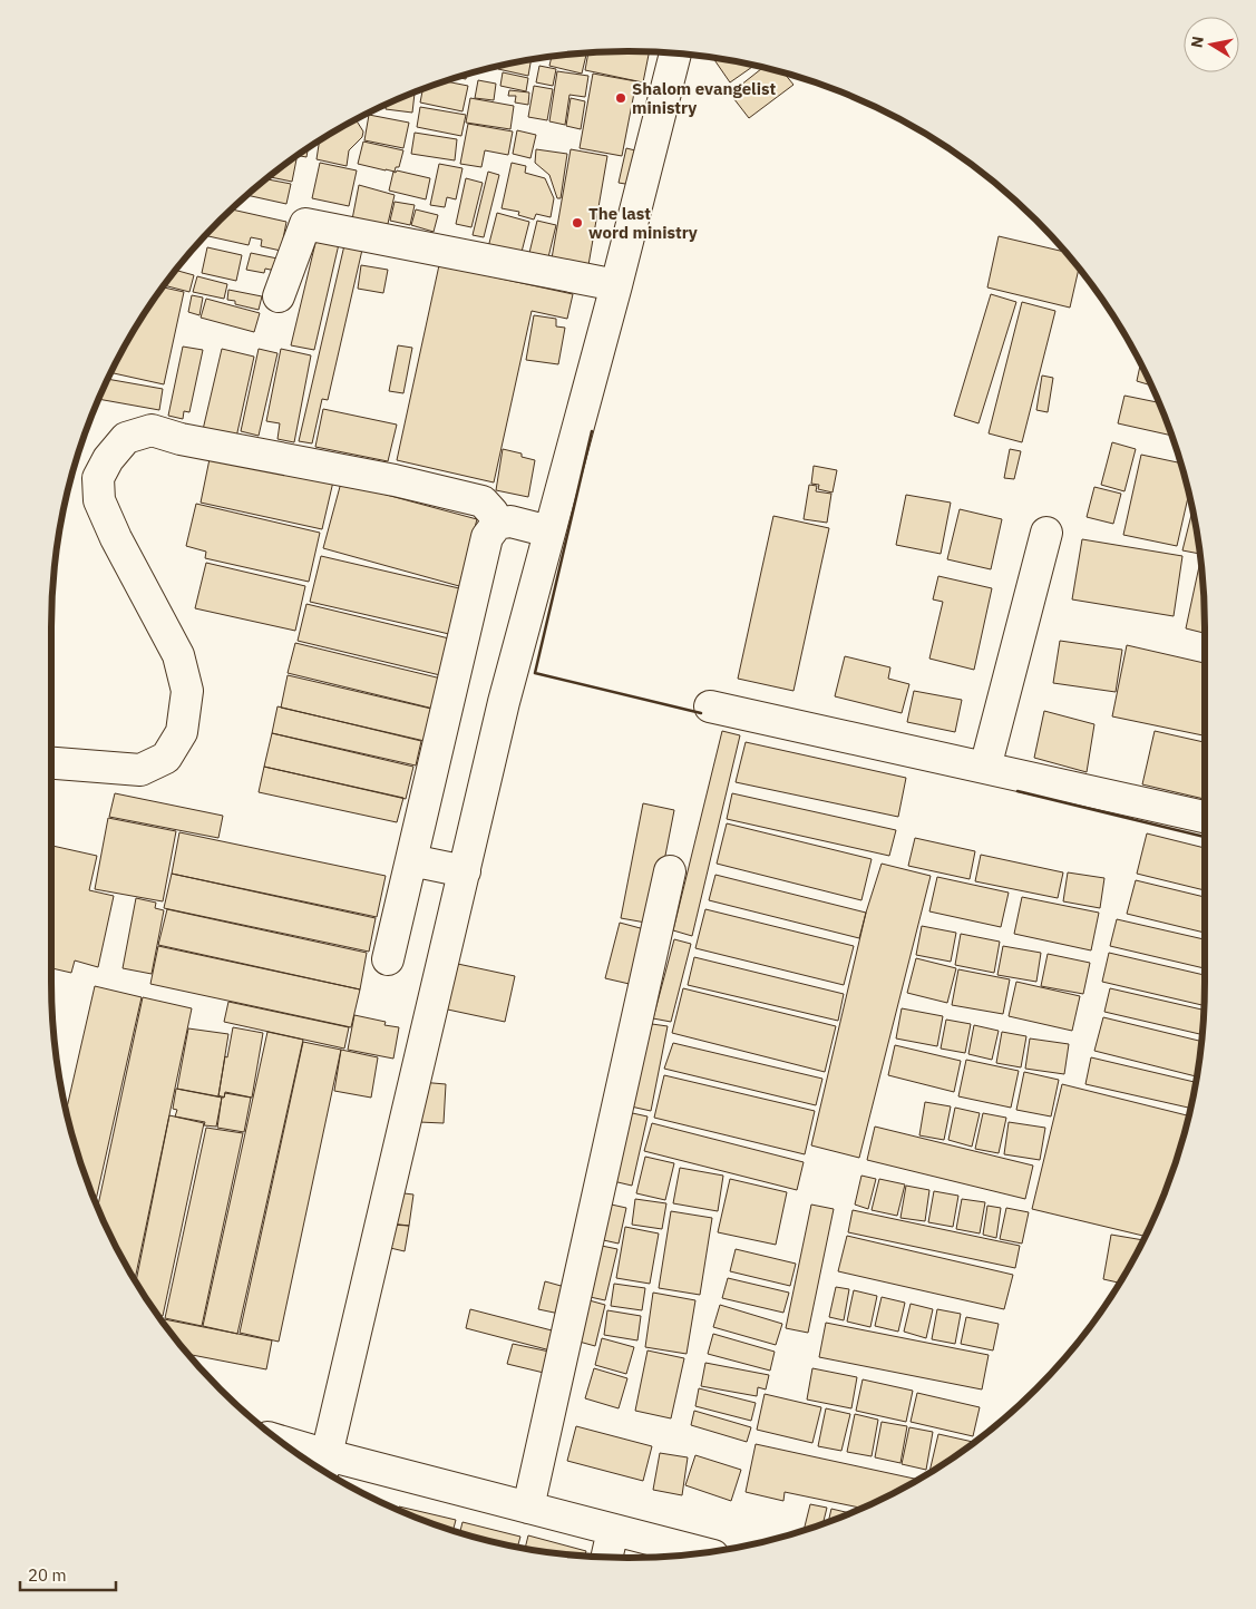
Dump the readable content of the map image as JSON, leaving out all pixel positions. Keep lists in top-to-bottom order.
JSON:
{
  "places": ["Shalom evangelist ministry", "The last word ministry"],
  "scale_bar": "20 m",
  "north": "left"
}
